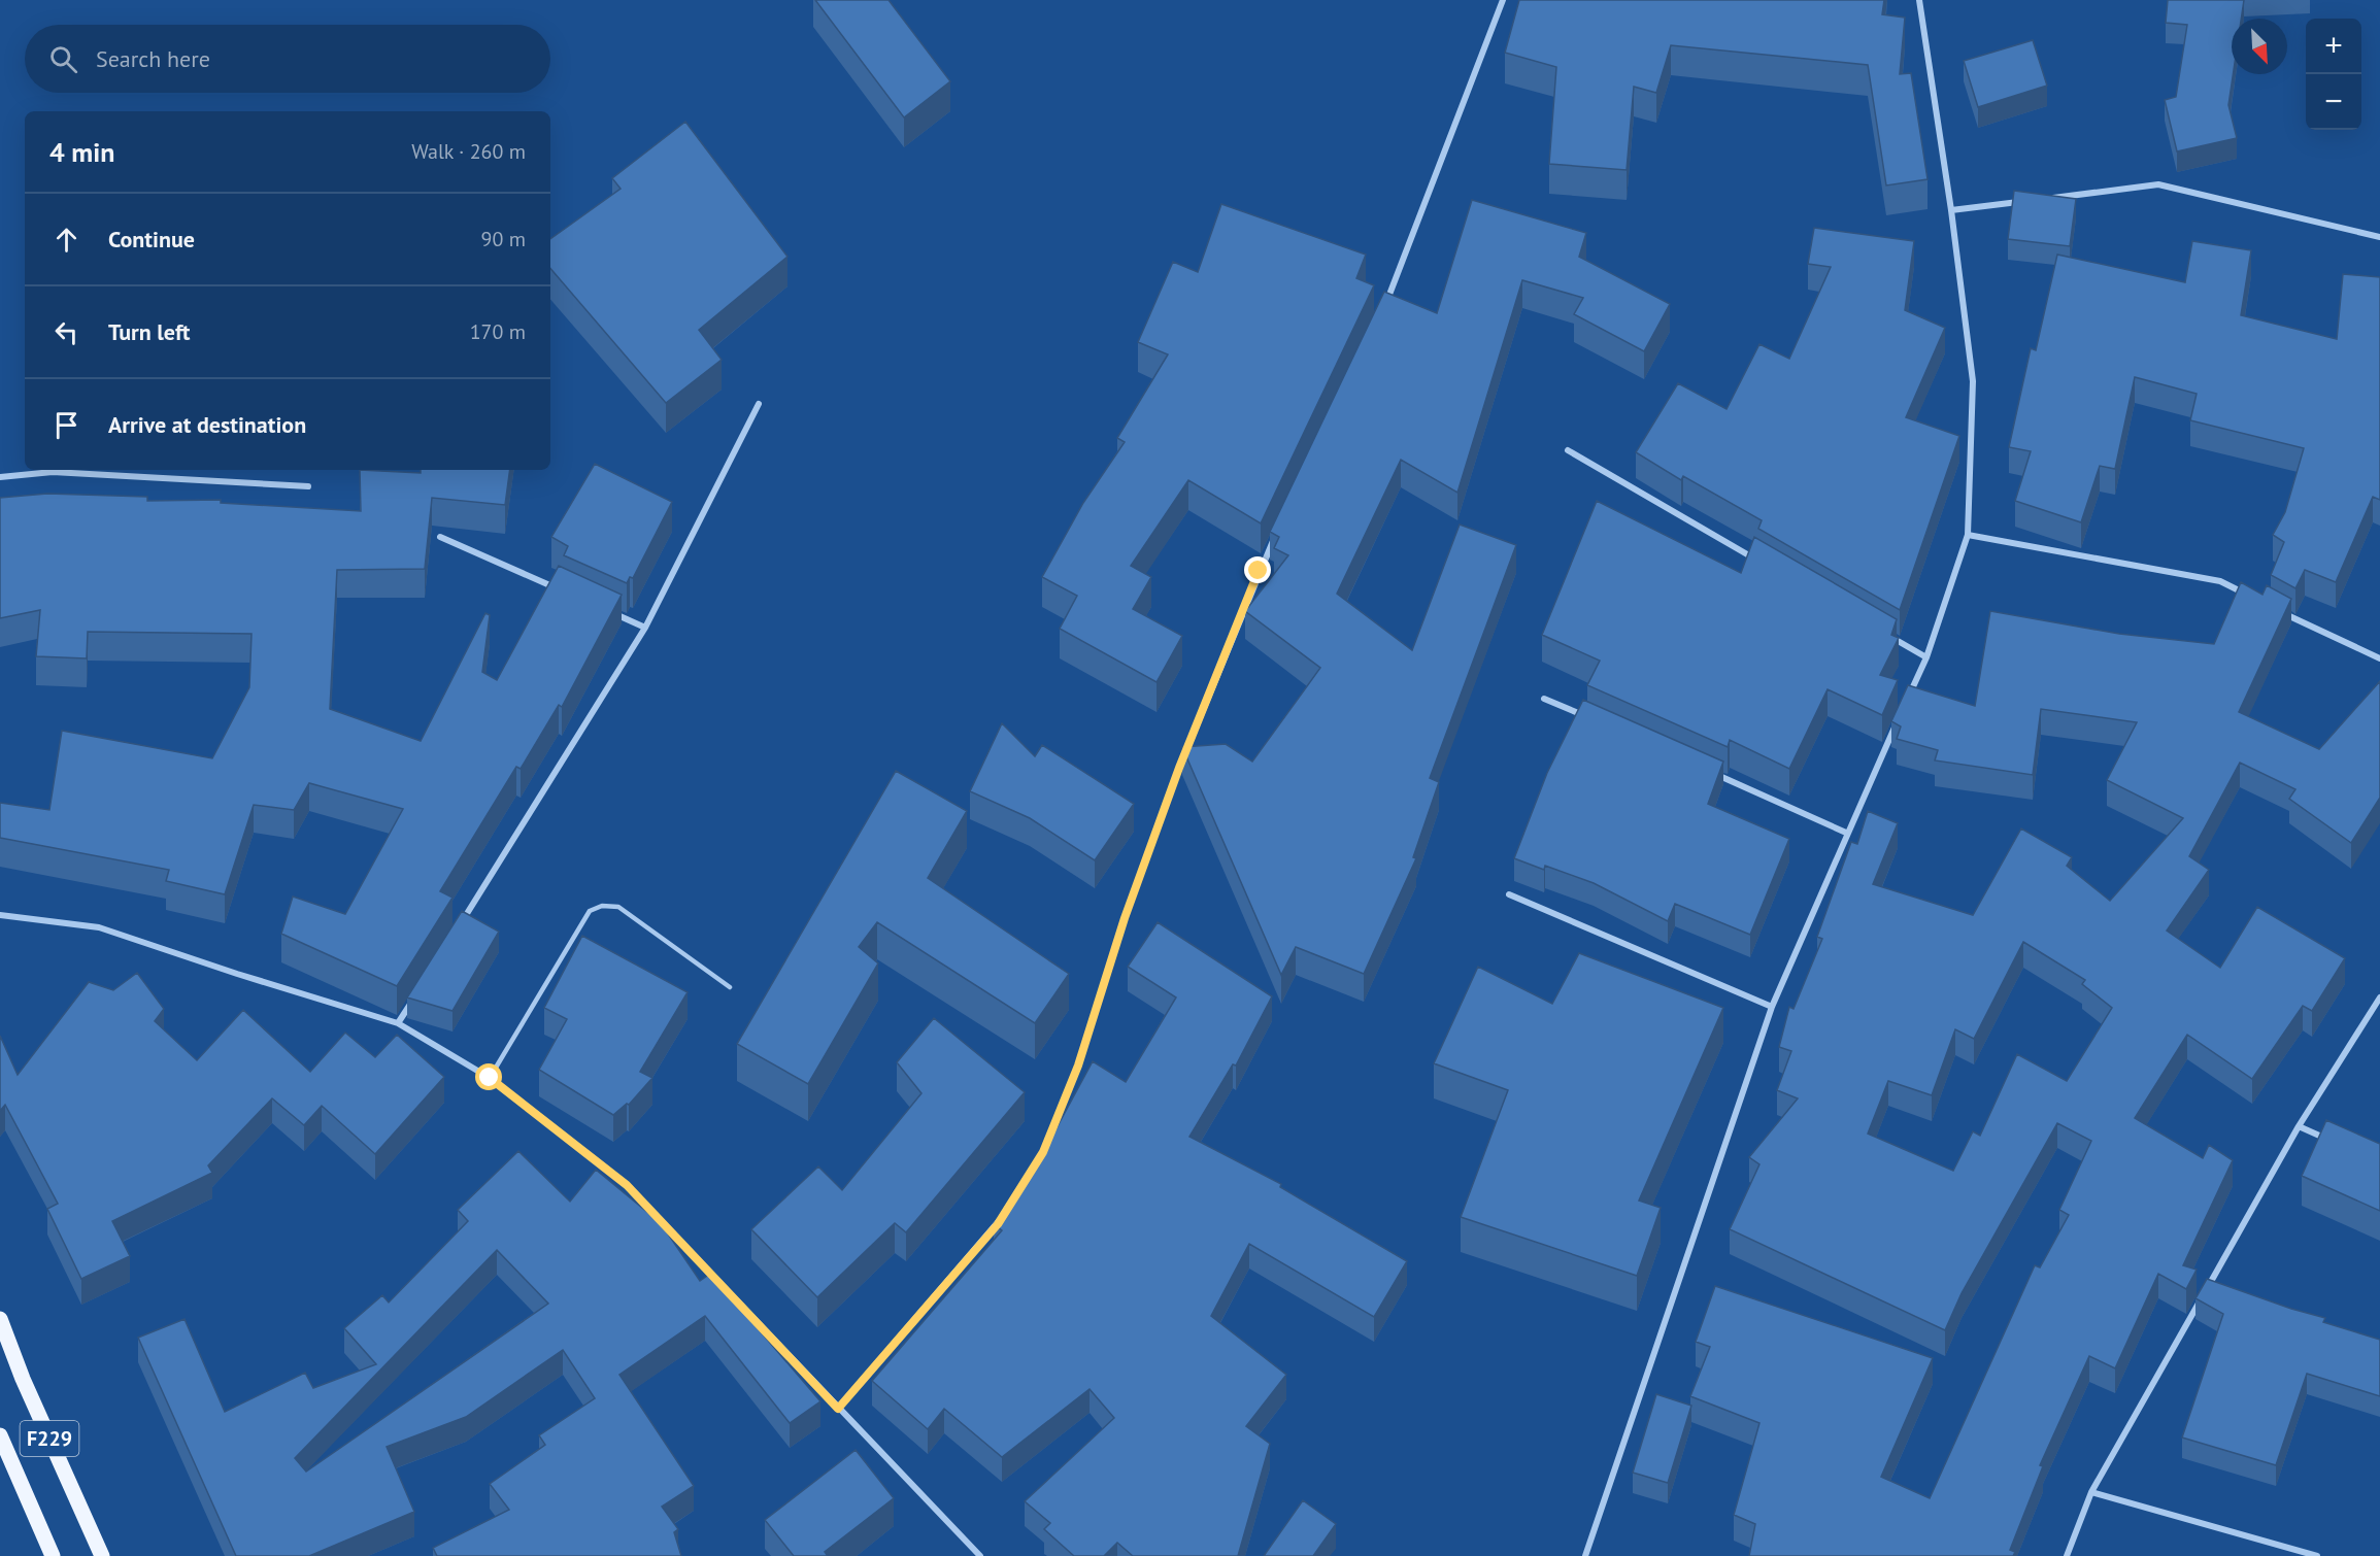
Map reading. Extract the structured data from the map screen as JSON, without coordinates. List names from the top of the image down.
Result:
{
  "streets": {
    "main road": ["F229"]
  },
  "north": "bottom right",
  "page": {
    "map_buttons": ["+", "−"],
    "search": "Search here",
    "heading": ["4 min", "Walk · 260 m"],
    "list": [
      ["Continue", "90 m"],
      ["Turn left", "170 m"],
      "Arrive at destination"
    ]
  }
}
